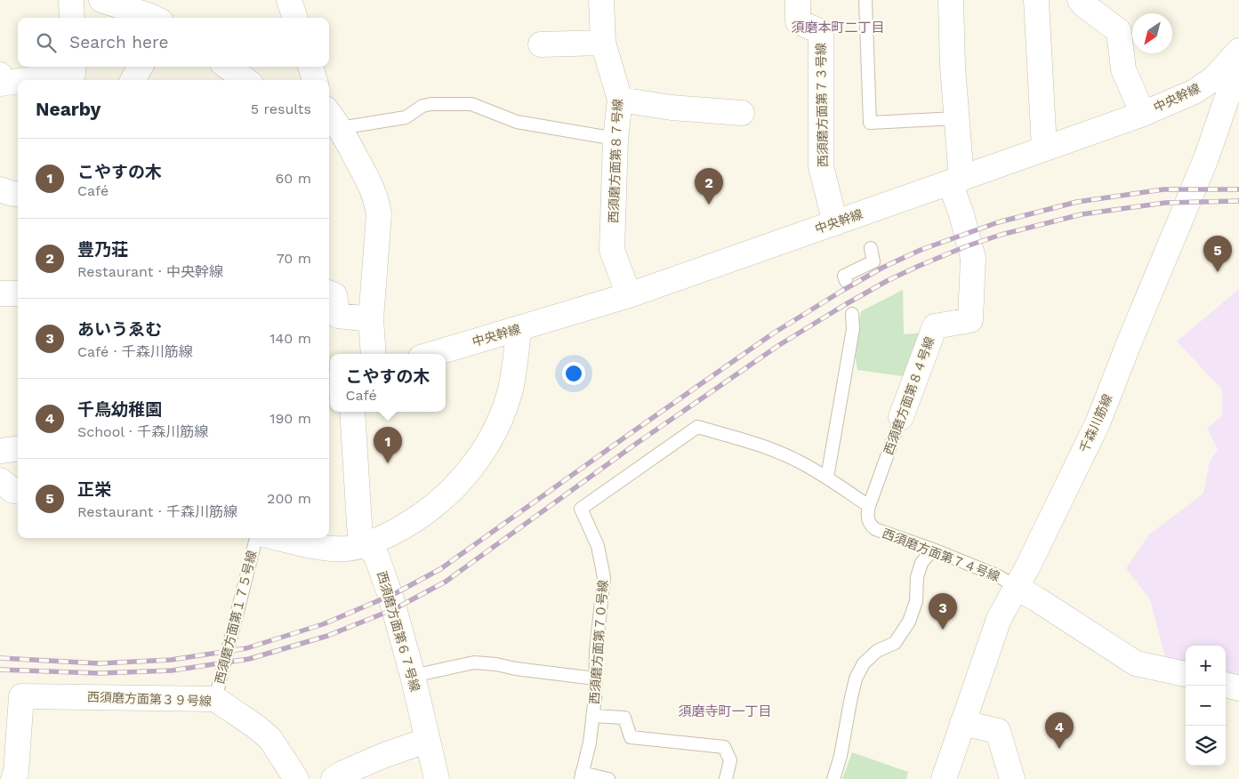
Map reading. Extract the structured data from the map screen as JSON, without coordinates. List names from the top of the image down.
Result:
{
  "streets": {
    "street": [
      "中央幹線",
      "西須磨方面第７３号線",
      "西須磨方面第８７号線",
      "西須磨方面第８４号線",
      "千森川筋線",
      "西須磨方面第６７号線",
      "西須磨方面第３９号線"
    ],
    "lane": ["西須磨方面第７４号線", "西須磨方面第１７５号線", "西須磨方面第７０号線"]
  },
  "crossings": [
    ["中央幹線", "西須磨方面第７３号線"],
    ["中央幹線", "西須磨方面第８７号線"],
    ["中央幹線", "西須磨方面第８４号線"],
    ["西須磨方面第８４号線", "西須磨方面第７４号線"],
    ["千森川筋線", "西須磨方面第７４号線"],
    ["西須磨方面第１７５号線", "西須磨方面第３９号線"]
  ],
  "districts": ["須磨本町二丁目", "須磨寺町一丁目"],
  "north": "bottom left",
  "page": {
    "search": "Search here",
    "heading": ["Nearby", "5 results"],
    "list": [
      {
        "mark": "1",
        "name": "こやすの木",
        "note": "Café",
        "value": "60 m"
      },
      {
        "mark": "2",
        "name": "豊乃荘",
        "note": "Restaurant · 中央幹線",
        "value": "70 m"
      },
      {
        "mark": "3",
        "name": "あいうゑむ",
        "note": "Café · 千森川筋線",
        "value": "140 m"
      },
      {
        "mark": "4",
        "name": "千鳥幼稚園",
        "note": "School · 千森川筋線",
        "value": "190 m"
      },
      {
        "mark": "5",
        "name": "正栄",
        "note": "Restaurant · 千森川筋線",
        "value": "200 m"
      }
    ],
    "pins": [
      "2",
      "5",
      "1",
      "3",
      "4"
    ],
    "popup": ["こやすの木", "Café"],
    "map_buttons": ["+", "−"]
  }
}
